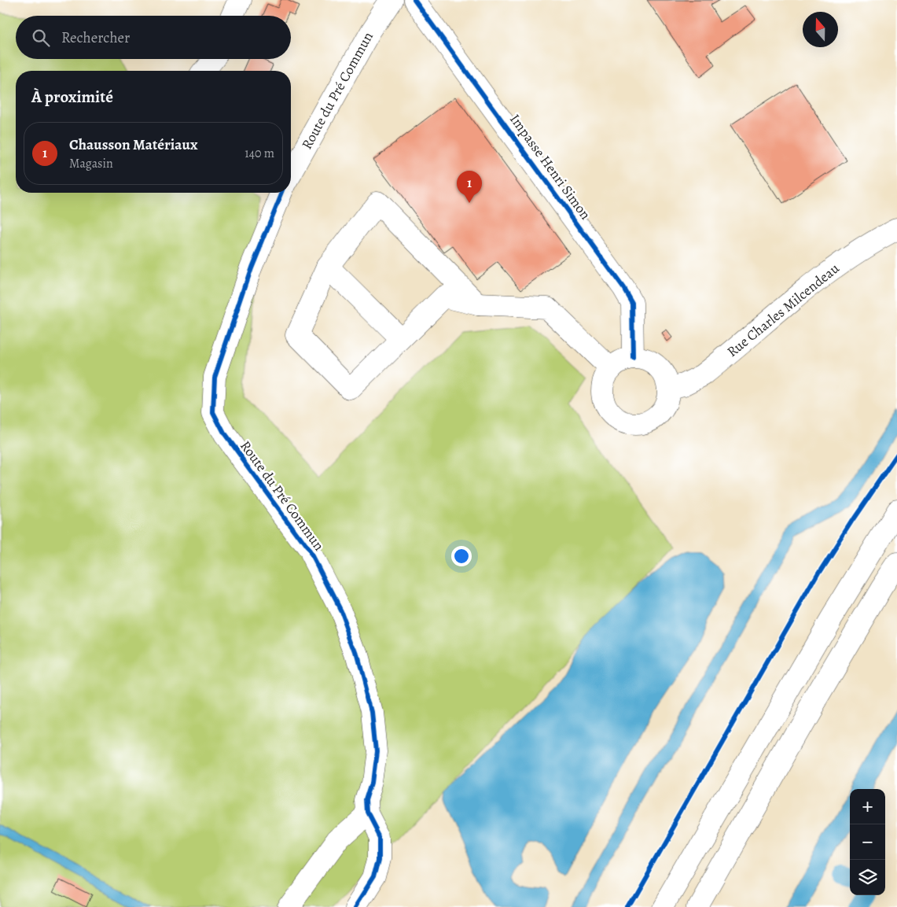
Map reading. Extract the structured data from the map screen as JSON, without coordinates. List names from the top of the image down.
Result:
{
  "streets": {
    "main road": ["Route du Pré Commun", "Impasse Henri Simon", "Rue Charles Milcendeau"]
  },
  "crossings": [
    ["Impasse Henri Simon", "Rue Charles Milcendeau"]
  ],
  "north": "top",
  "page": {
    "search": "Rechercher",
    "heading": "À proximité",
    "list": [
      {
        "mark": "1",
        "name": "Chausson Matériaux",
        "note": "Magasin",
        "value": "140 m"
      }
    ],
    "pins": "1",
    "map_buttons": ["+", "−"]
  }
}
